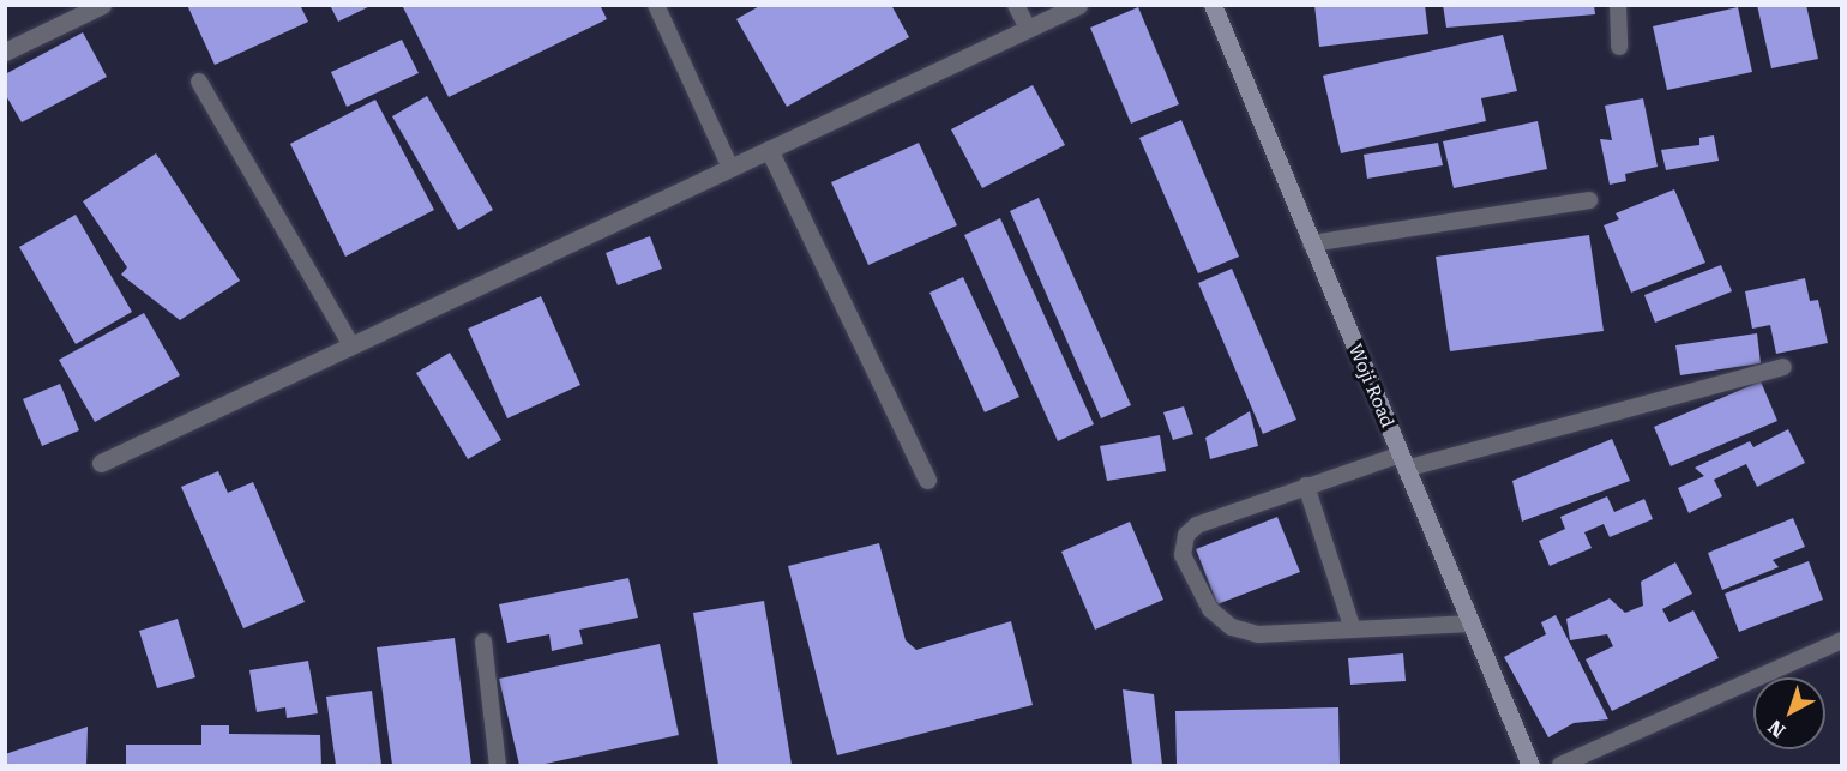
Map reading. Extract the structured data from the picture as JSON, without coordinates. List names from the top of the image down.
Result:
{
  "streets": {
    "main road": ["Woji Road"]
  },
  "north": "bottom left"
}
